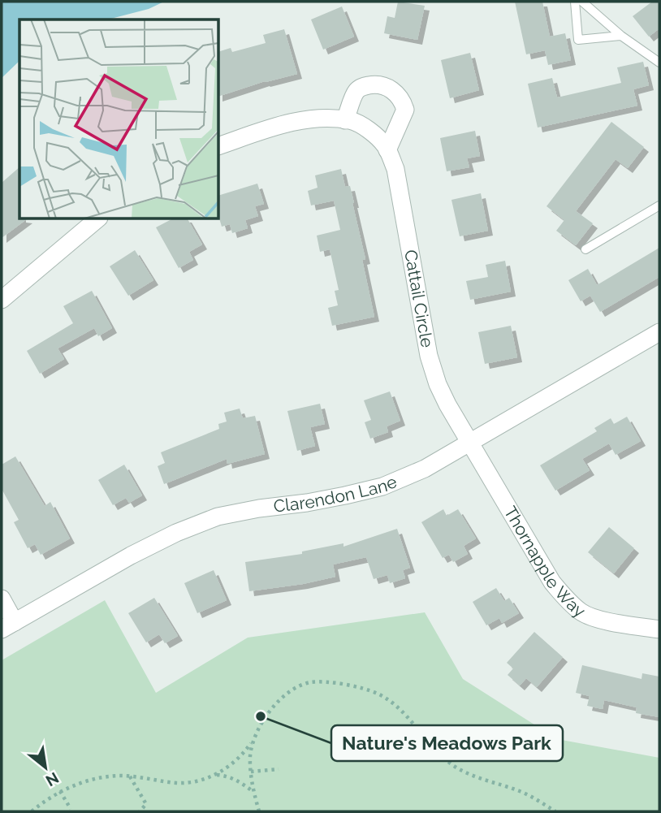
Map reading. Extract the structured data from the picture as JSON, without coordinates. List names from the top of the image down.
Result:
{
  "streets": {
    "street": ["Cattail Circle", "Clarendon Lane", "Thornapple Way"]
  },
  "crossings": [
    ["Cattail Circle", "Clarendon Lane"],
    ["Cattail Circle", "Thornapple Way"],
    ["Clarendon Lane", "Thornapple Way"]
  ],
  "places": ["Nature's Meadows Park"],
  "north": "bottom right"
}
